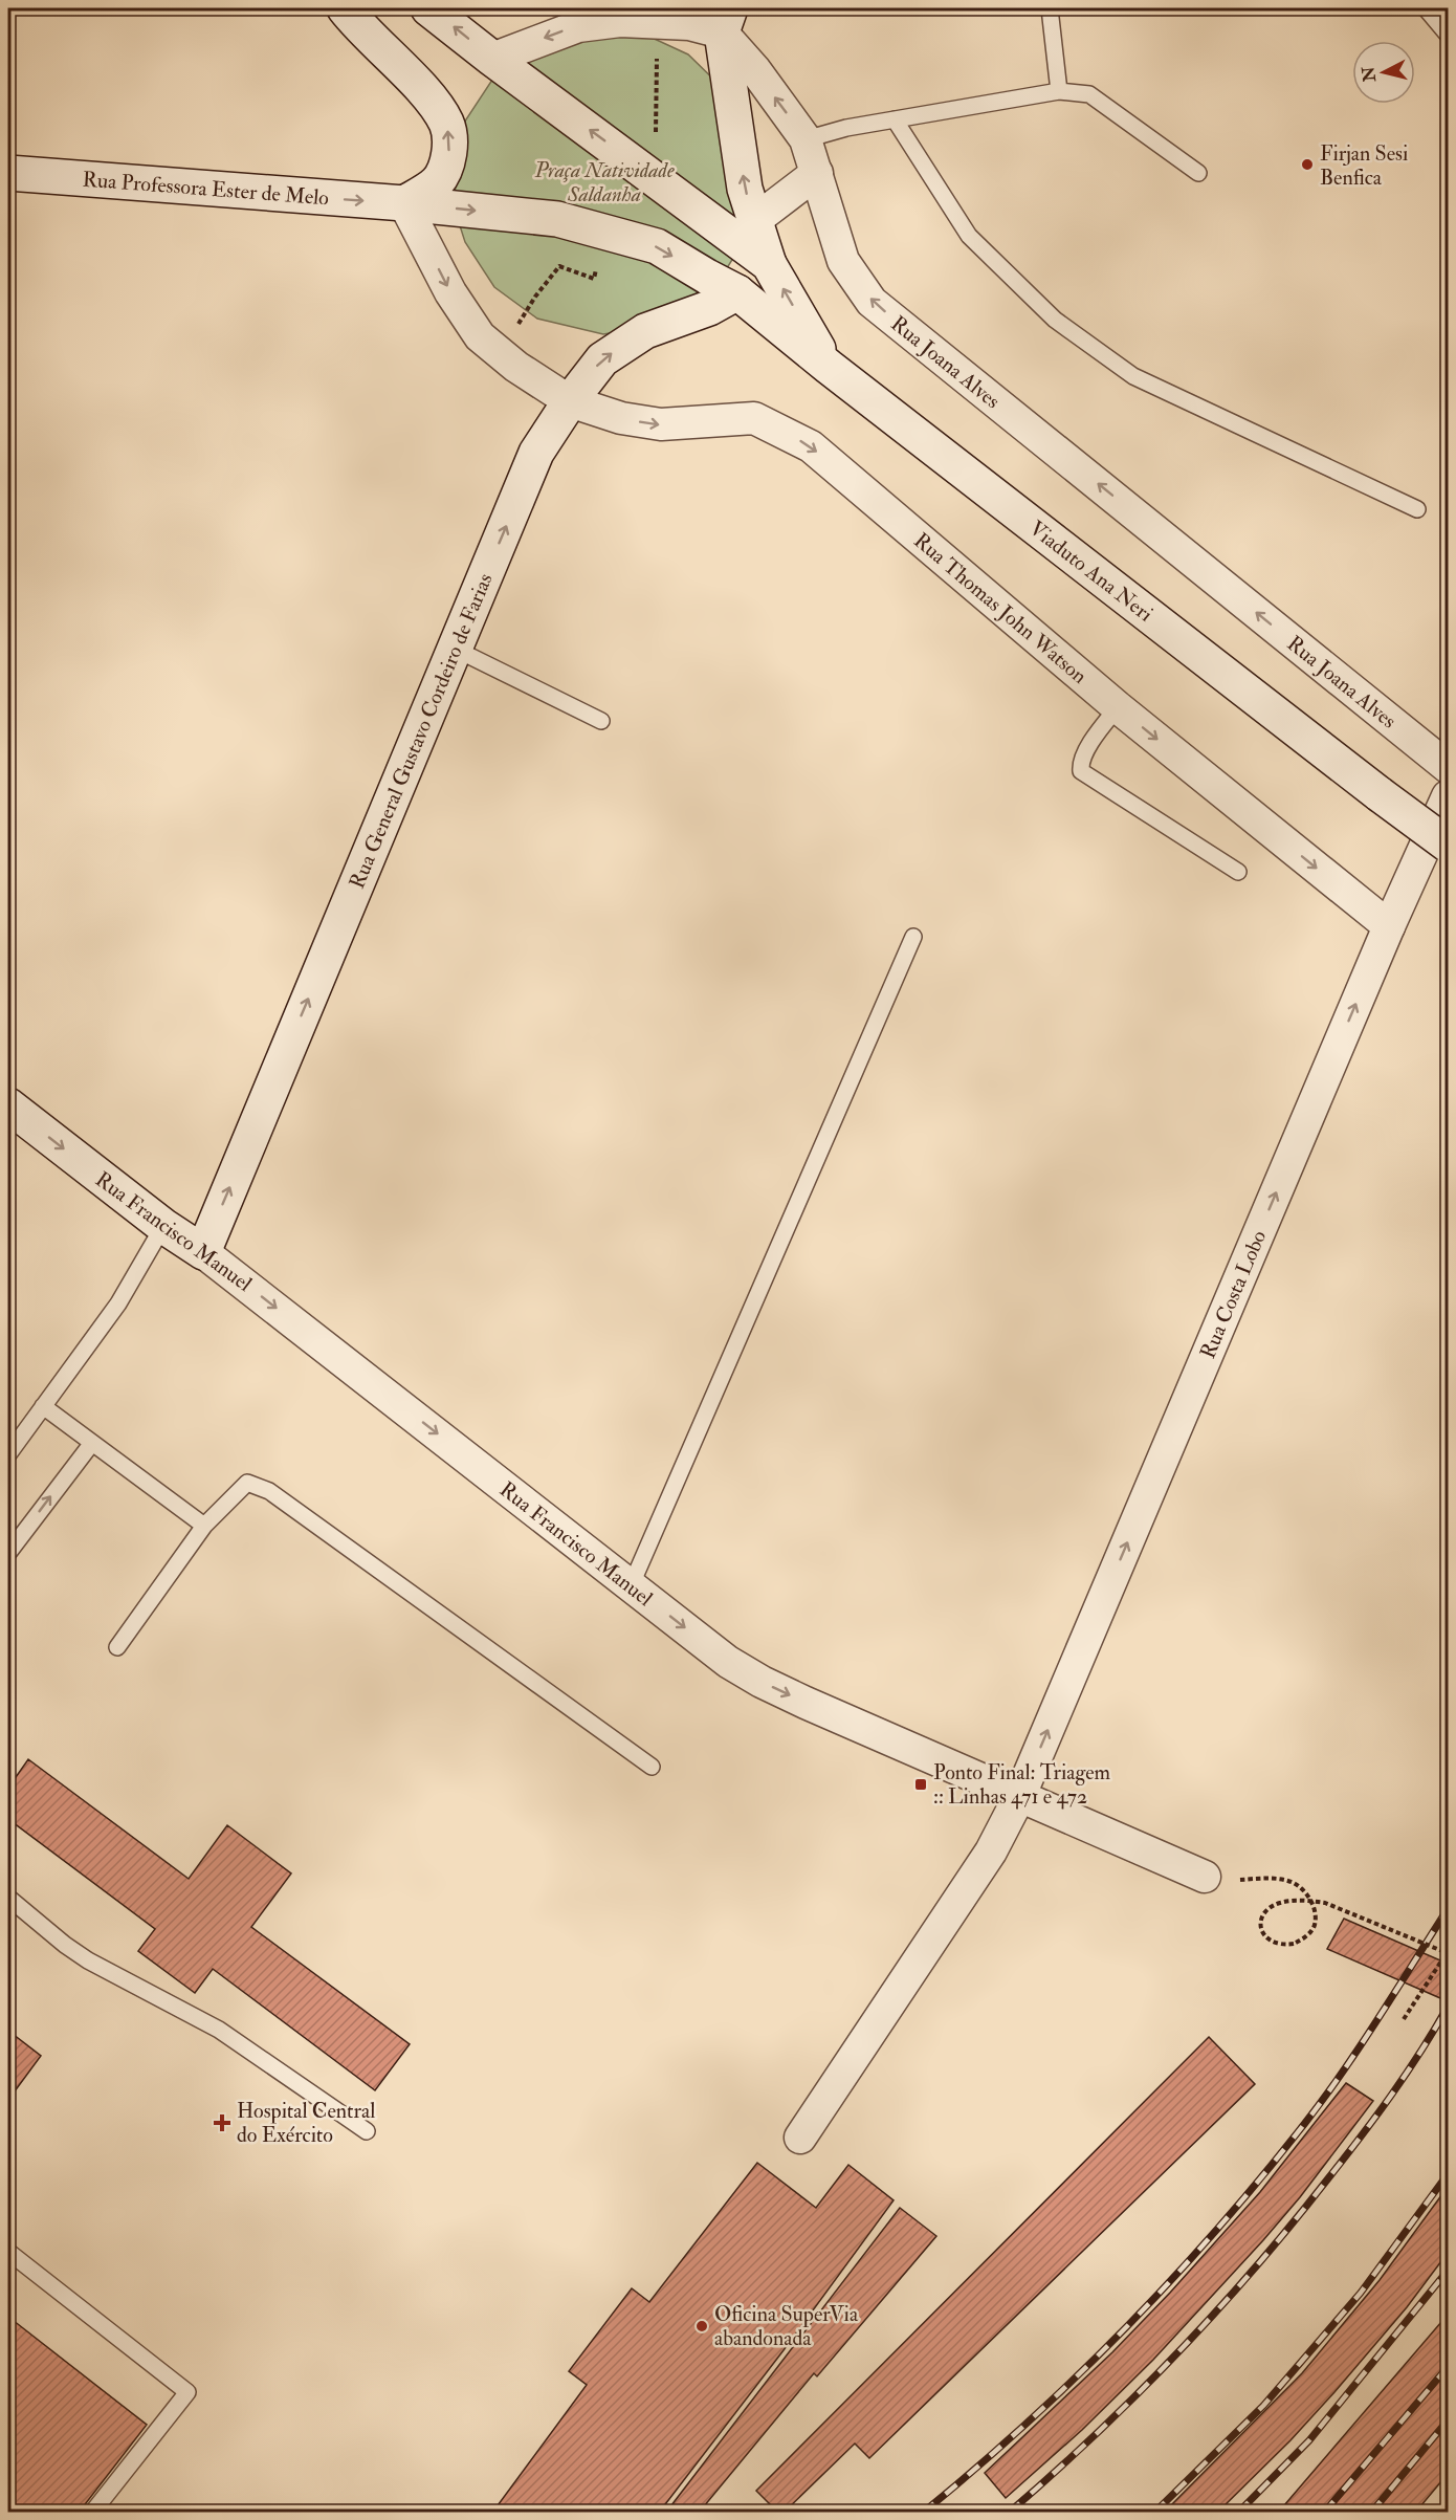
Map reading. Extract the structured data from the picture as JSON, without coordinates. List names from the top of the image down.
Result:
{
  "streets": {
    "street": [
      "Rua Professora Ester de Melo",
      "Rua Joana Alves",
      "Viaduto Ana Neri",
      "Rua Thomas John Watson",
      "Rua General Gustavo Cordeiro de Farias",
      "Rua Francisco Manuel",
      "Rua Costa Lobo"
    ]
  },
  "crossings": [
    ["Viaduto Ana Neri", "Rua General Gustavo Cordeiro de Farias"],
    ["Rua Thomas John Watson", "Rua General Gustavo Cordeiro de Farias"],
    ["Rua Thomas John Watson", "Rua Costa Lobo"],
    ["Rua General Gustavo Cordeiro de Farias", "Rua Francisco Manuel"],
    ["Rua Francisco Manuel", "Rua Costa Lobo"]
  ],
  "one_way": [
    "Rua Professora Ester de Melo",
    "Rua Thomas John Watson",
    "Rua General Gustavo Cordeiro de Farias",
    "Rua Francisco Manuel",
    "Rua Costa Lobo"
  ],
  "parks": ["Praça Natividade Saldanha"],
  "places": {
    "other": ["Firjan Sesi Benfica", "Oficina SuperVia abandonada"],
    "transit": ["Ponto Final: Triagem :: Linhas 471 e 472"],
    "health": ["Hospital Central do Exército"]
  },
  "north": "left"
}
